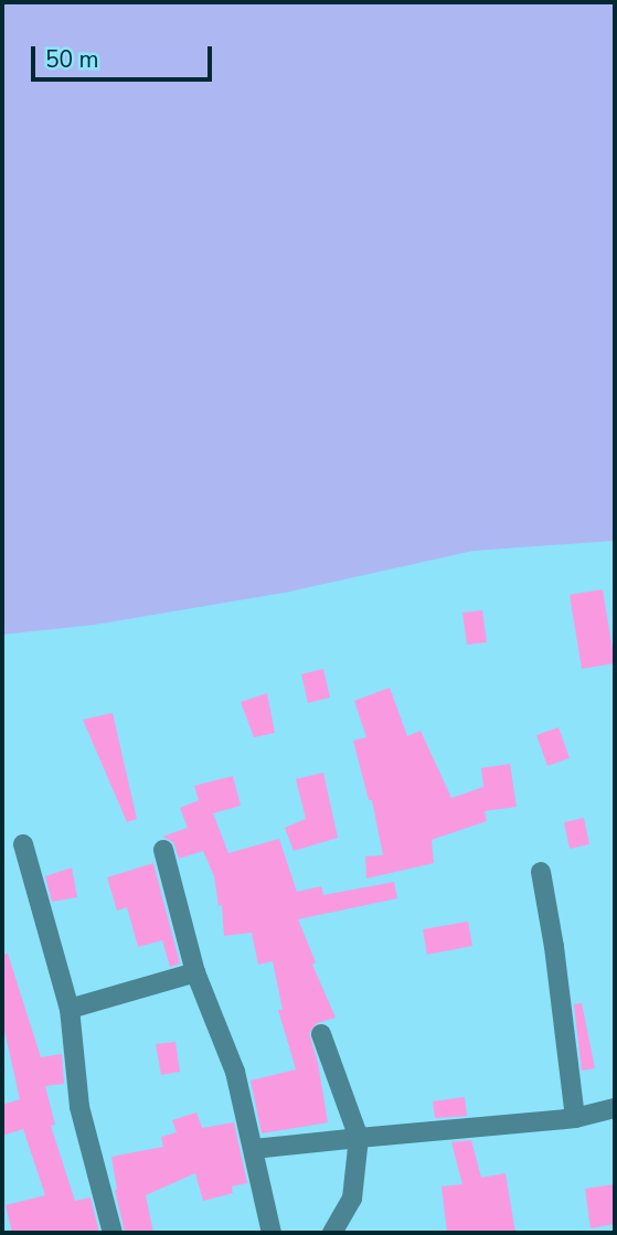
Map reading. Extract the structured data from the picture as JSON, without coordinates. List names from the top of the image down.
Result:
{
  "scale_bar": "50 m"
}
